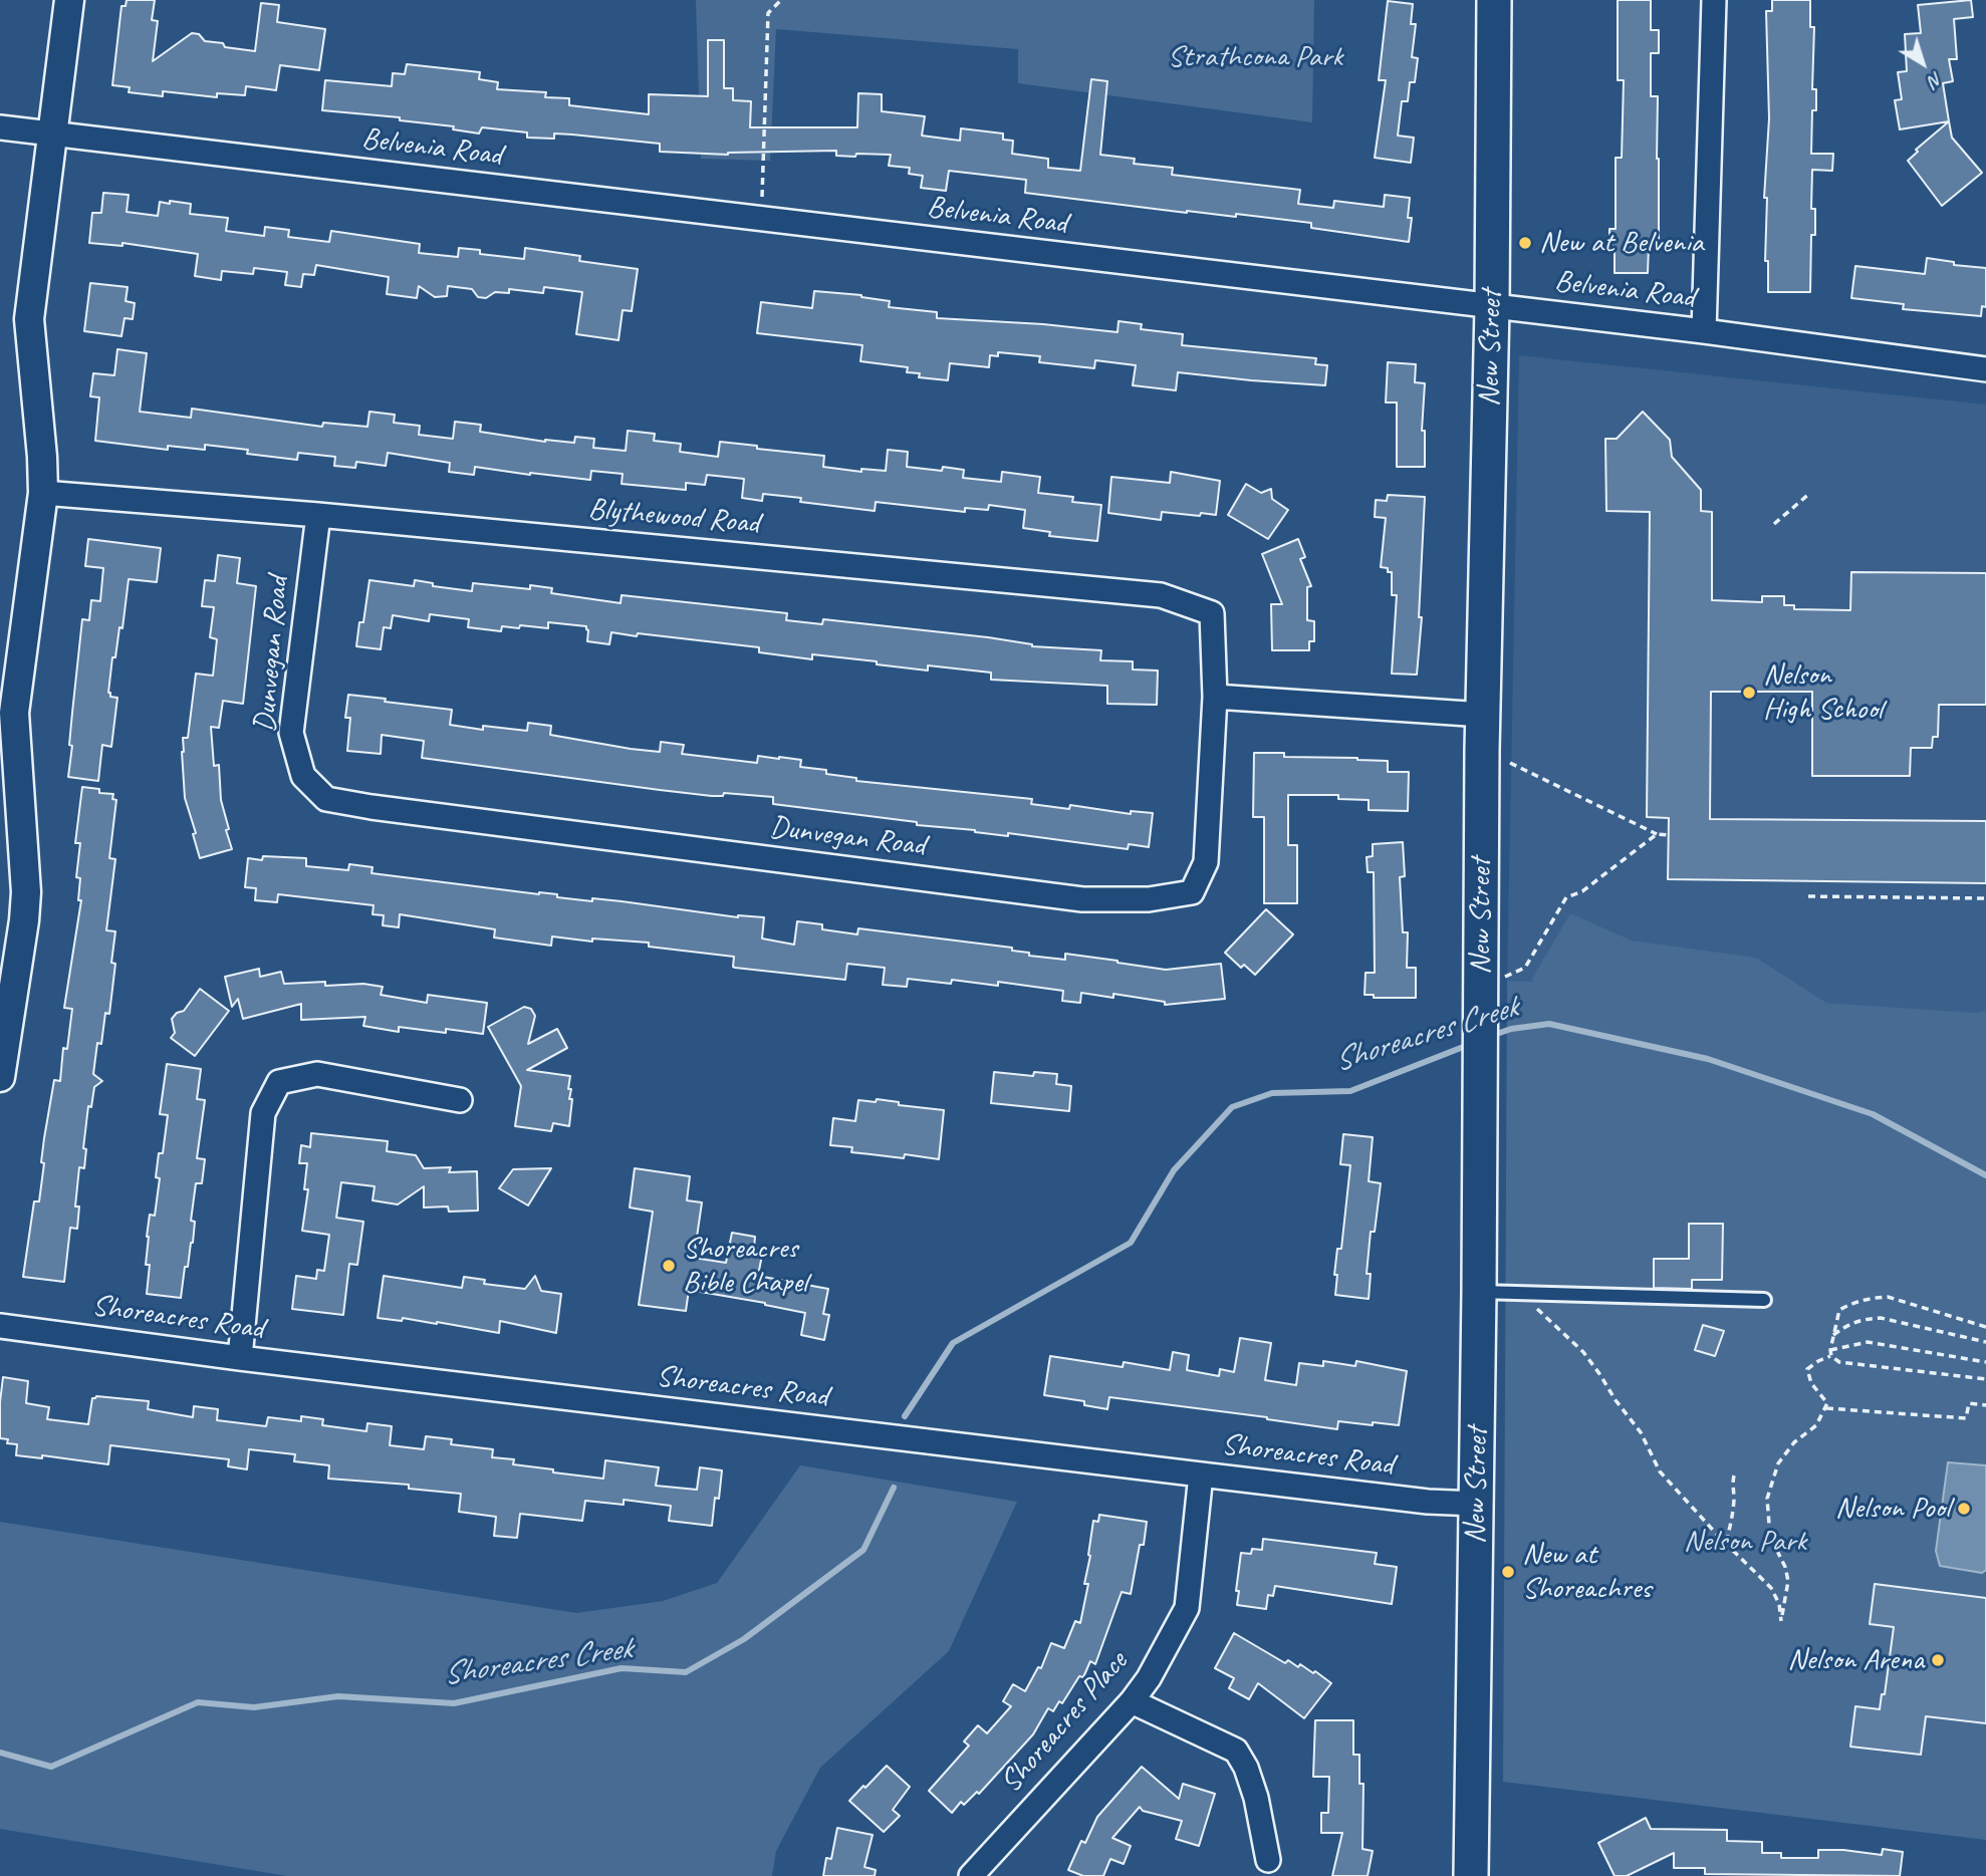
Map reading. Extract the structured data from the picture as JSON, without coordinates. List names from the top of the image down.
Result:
{
  "streets": {
    "main road": ["New Street"],
    "street": [
      "Belvenia Road",
      "Blythewood Road",
      "Dunvegan Road",
      "Shoreacres Road",
      "Shoreacres Place"
    ]
  },
  "crossings": [
    ["Belvenia Road", "New Street"],
    ["New Street", "Shoreacres Road"],
    ["Blythewood Road", "Dunvegan Road"],
    ["Shoreacres Road", "Shoreacres Place"]
  ],
  "water": ["Shoreacres Creek"],
  "parks": ["Strathcona Park", "Nelson Park"],
  "places": [
    "New at Belvenia",
    "Nelson High School",
    "Shoreacres Bible Chapel",
    "Nelson Pool",
    "New at Shoreachres",
    "Nelson Arena"
  ],
  "north": "bottom right"
}
